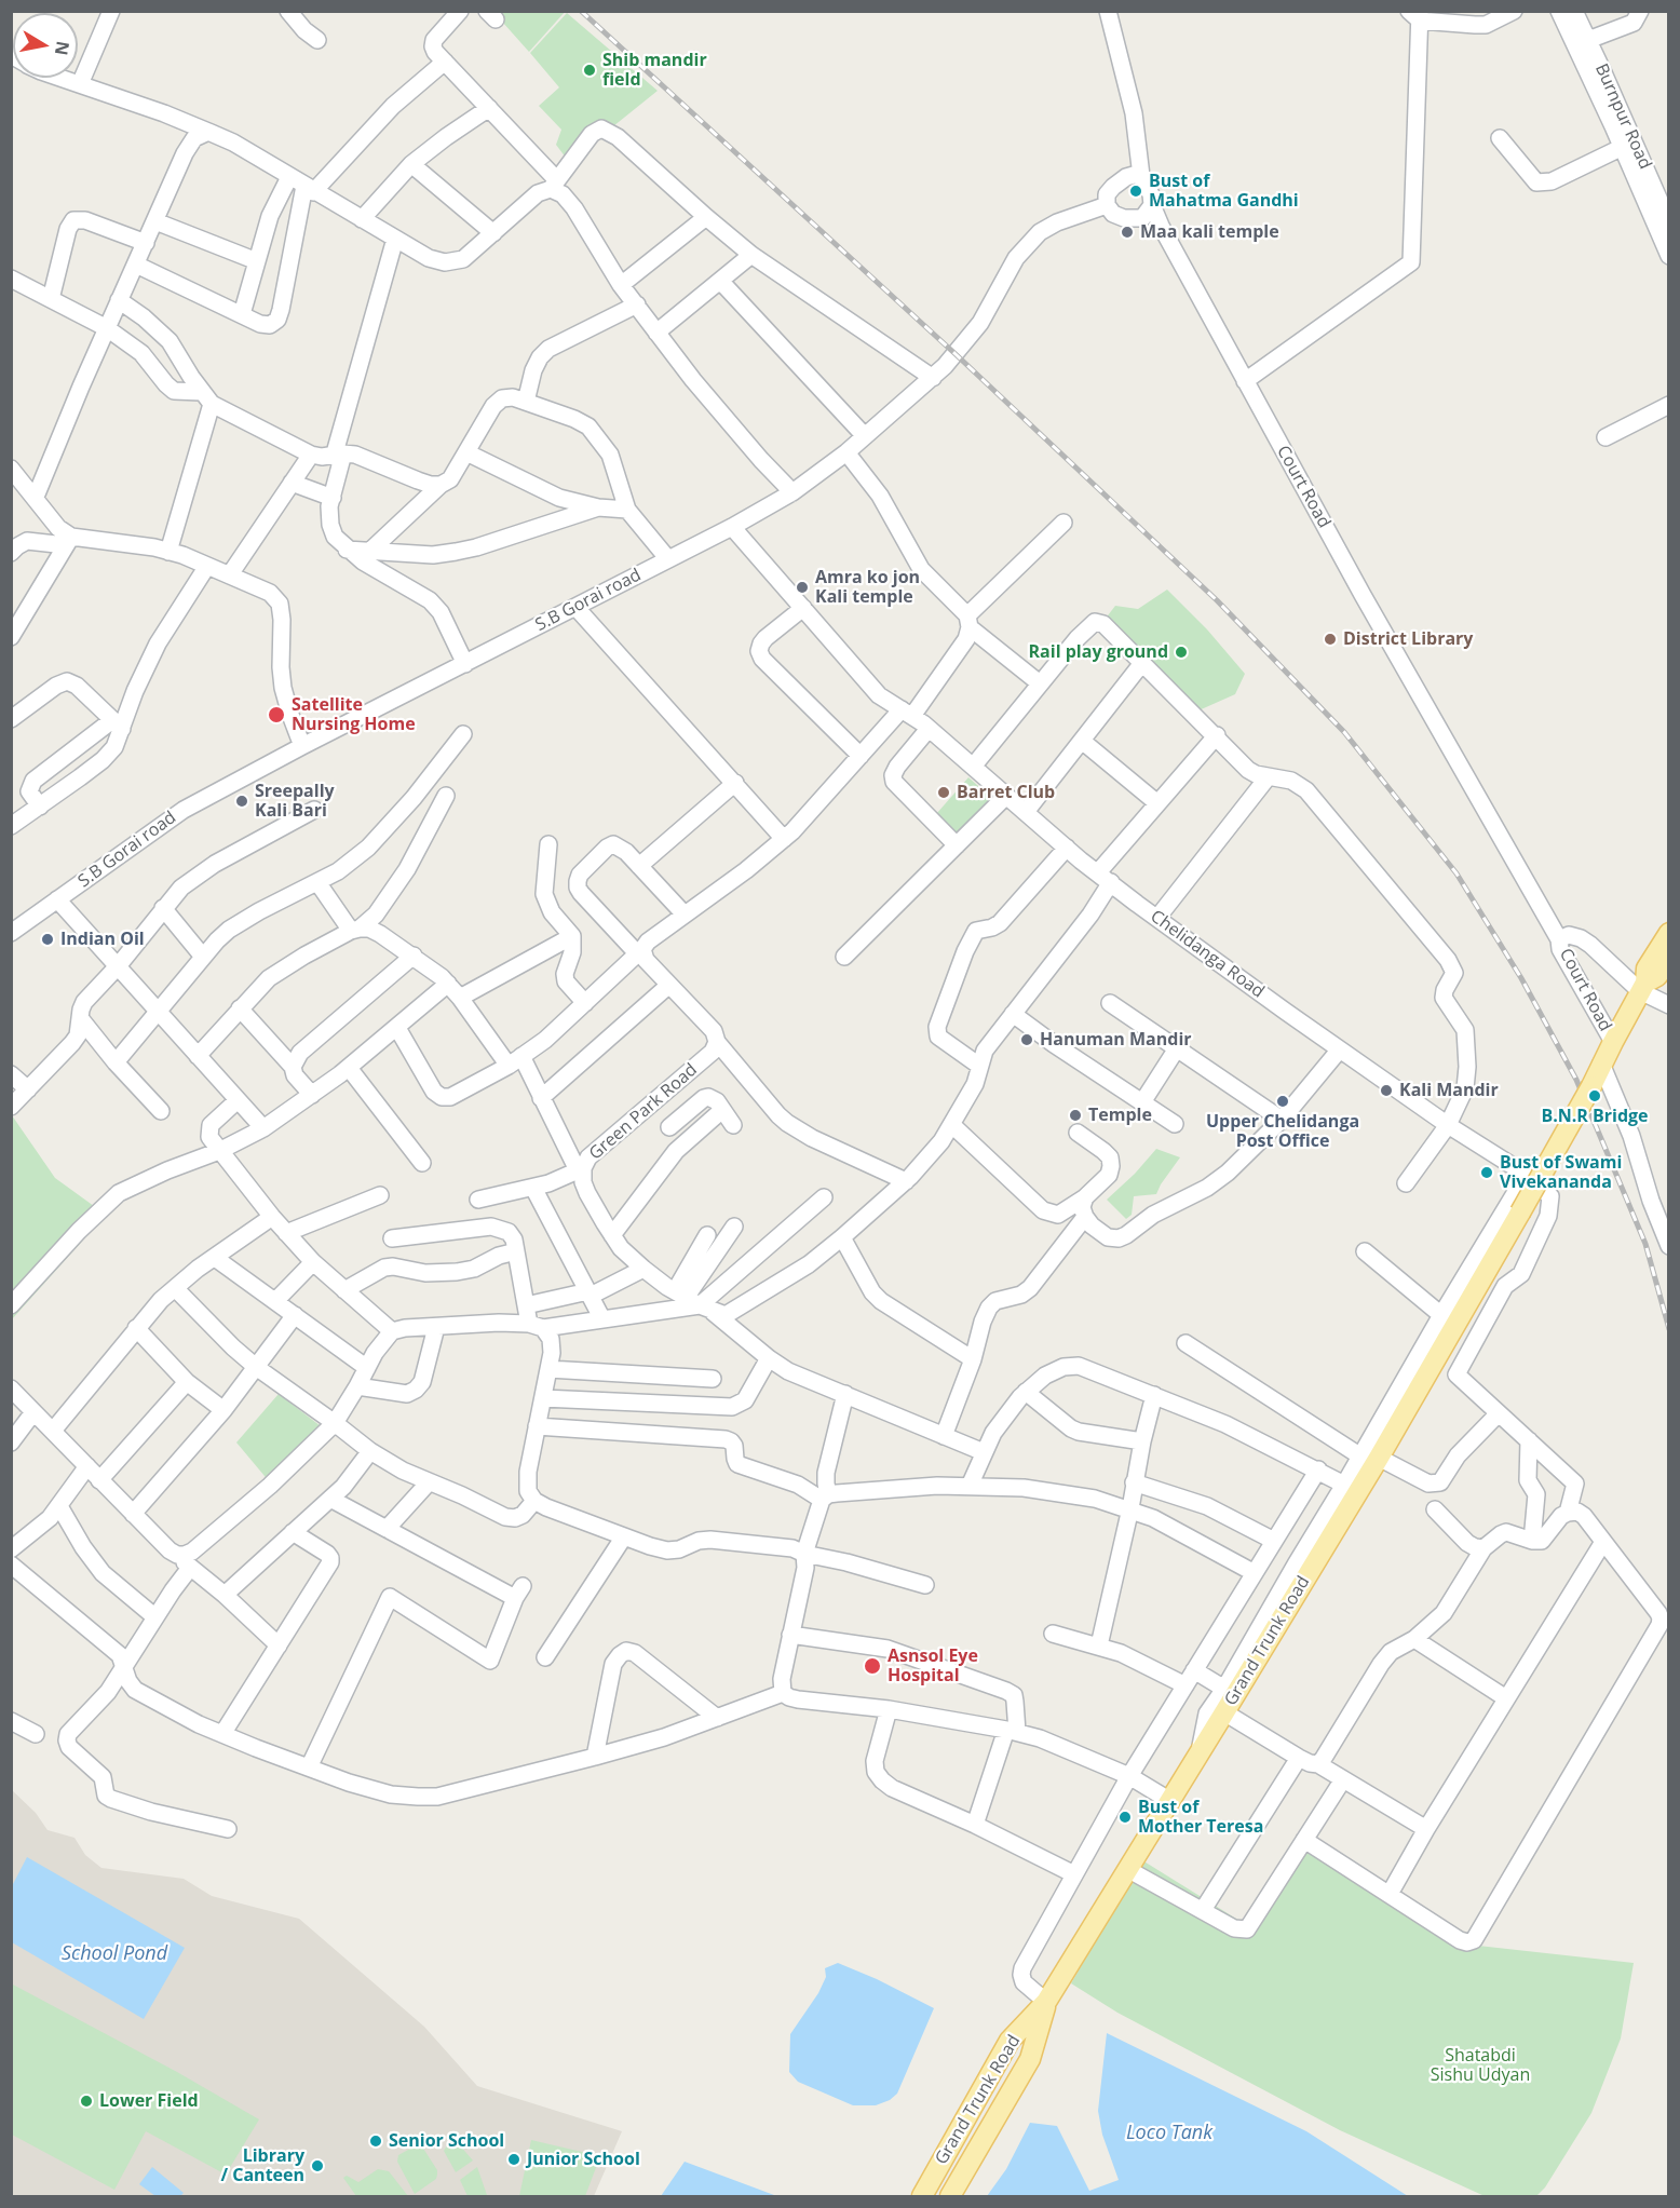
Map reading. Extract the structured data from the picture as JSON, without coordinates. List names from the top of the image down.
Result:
{
  "streets": {
    "main road": ["Grand Trunk Road"],
    "street": [
      "Burnpur Road",
      "Court Road",
      "S.B Gorai road",
      "Chelidanga Road",
      "Green Park Road"
    ]
  },
  "crossings": [
    ["Court Road", "S.B Gorai road"],
    ["Court Road", "Grand Trunk Road"],
    ["S.B Gorai road", "Chelidanga Road"]
  ],
  "water": ["School Pond", "Loco Tank"],
  "parks": ["Shatabdi Sishu Udyan"],
  "places": [
    "Shib mandir field",
    "Bust of Mahatma Gandhi",
    "Maa kali temple",
    "Amra ko jon Kali temple",
    "District Library",
    "Rail play ground",
    "Satellite Nursing Home",
    "Barret Club",
    "Sreepally Kali Bari",
    "Indian Oil",
    "Hanuman Mandir",
    "Kali Mandir",
    "B.N.R Bridge",
    "Upper Chelidanga Post Office",
    "Temple",
    "Bust of Swami Vivekananda",
    "Asnsol Eye Hospital",
    "Bust of Mother Teresa",
    "Lower Field",
    "Senior School",
    "Junior School",
    "Library / Canteen"
  ],
  "north": "right"
}
